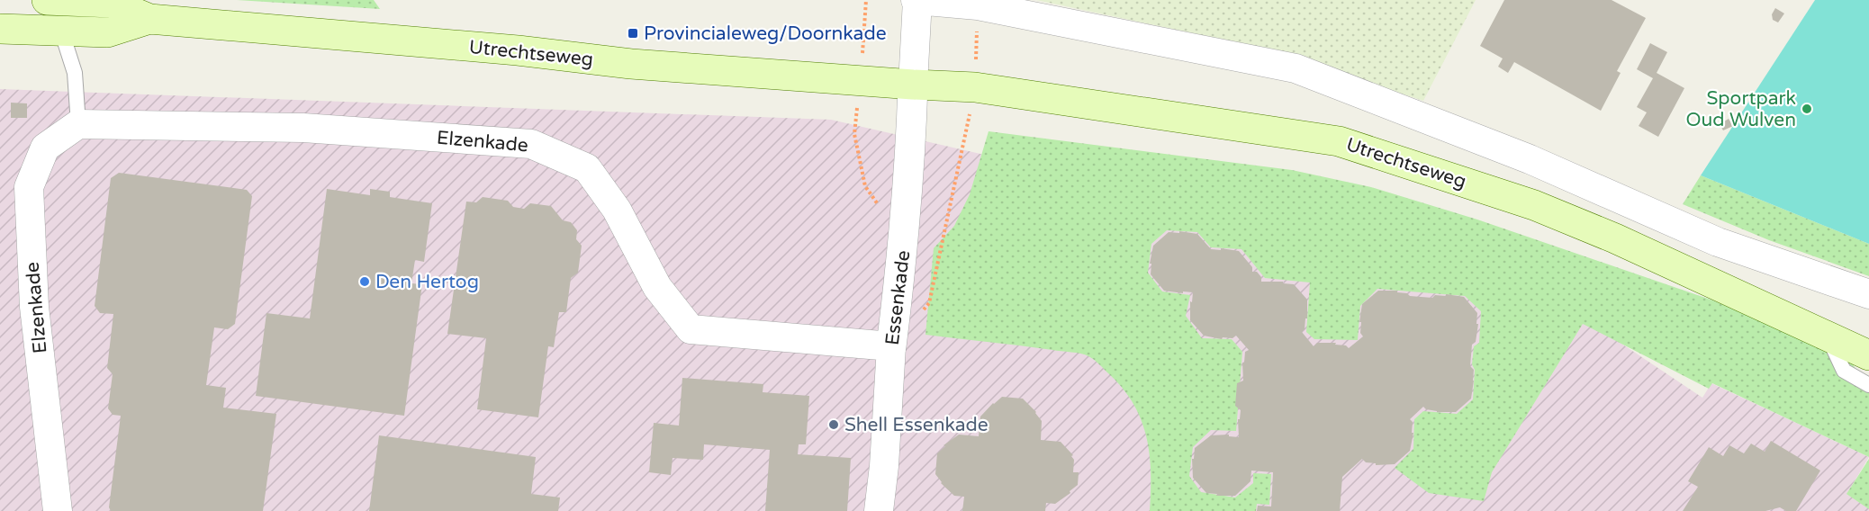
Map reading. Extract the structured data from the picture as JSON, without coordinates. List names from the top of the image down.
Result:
{
  "streets": {
    "main road": ["Utrechtseweg"],
    "street": ["Elzenkade", "Essenkade"]
  },
  "crossings": [
    ["Utrechtseweg", "Essenkade"],
    ["Elzenkade", "Essenkade"]
  ],
  "places": {
    "transit": ["Provincialeweg/Doornkade"],
    "other": ["Sportpark Oud Wulven", "Den Hertog", "Shell Essenkade"]
  }
}
